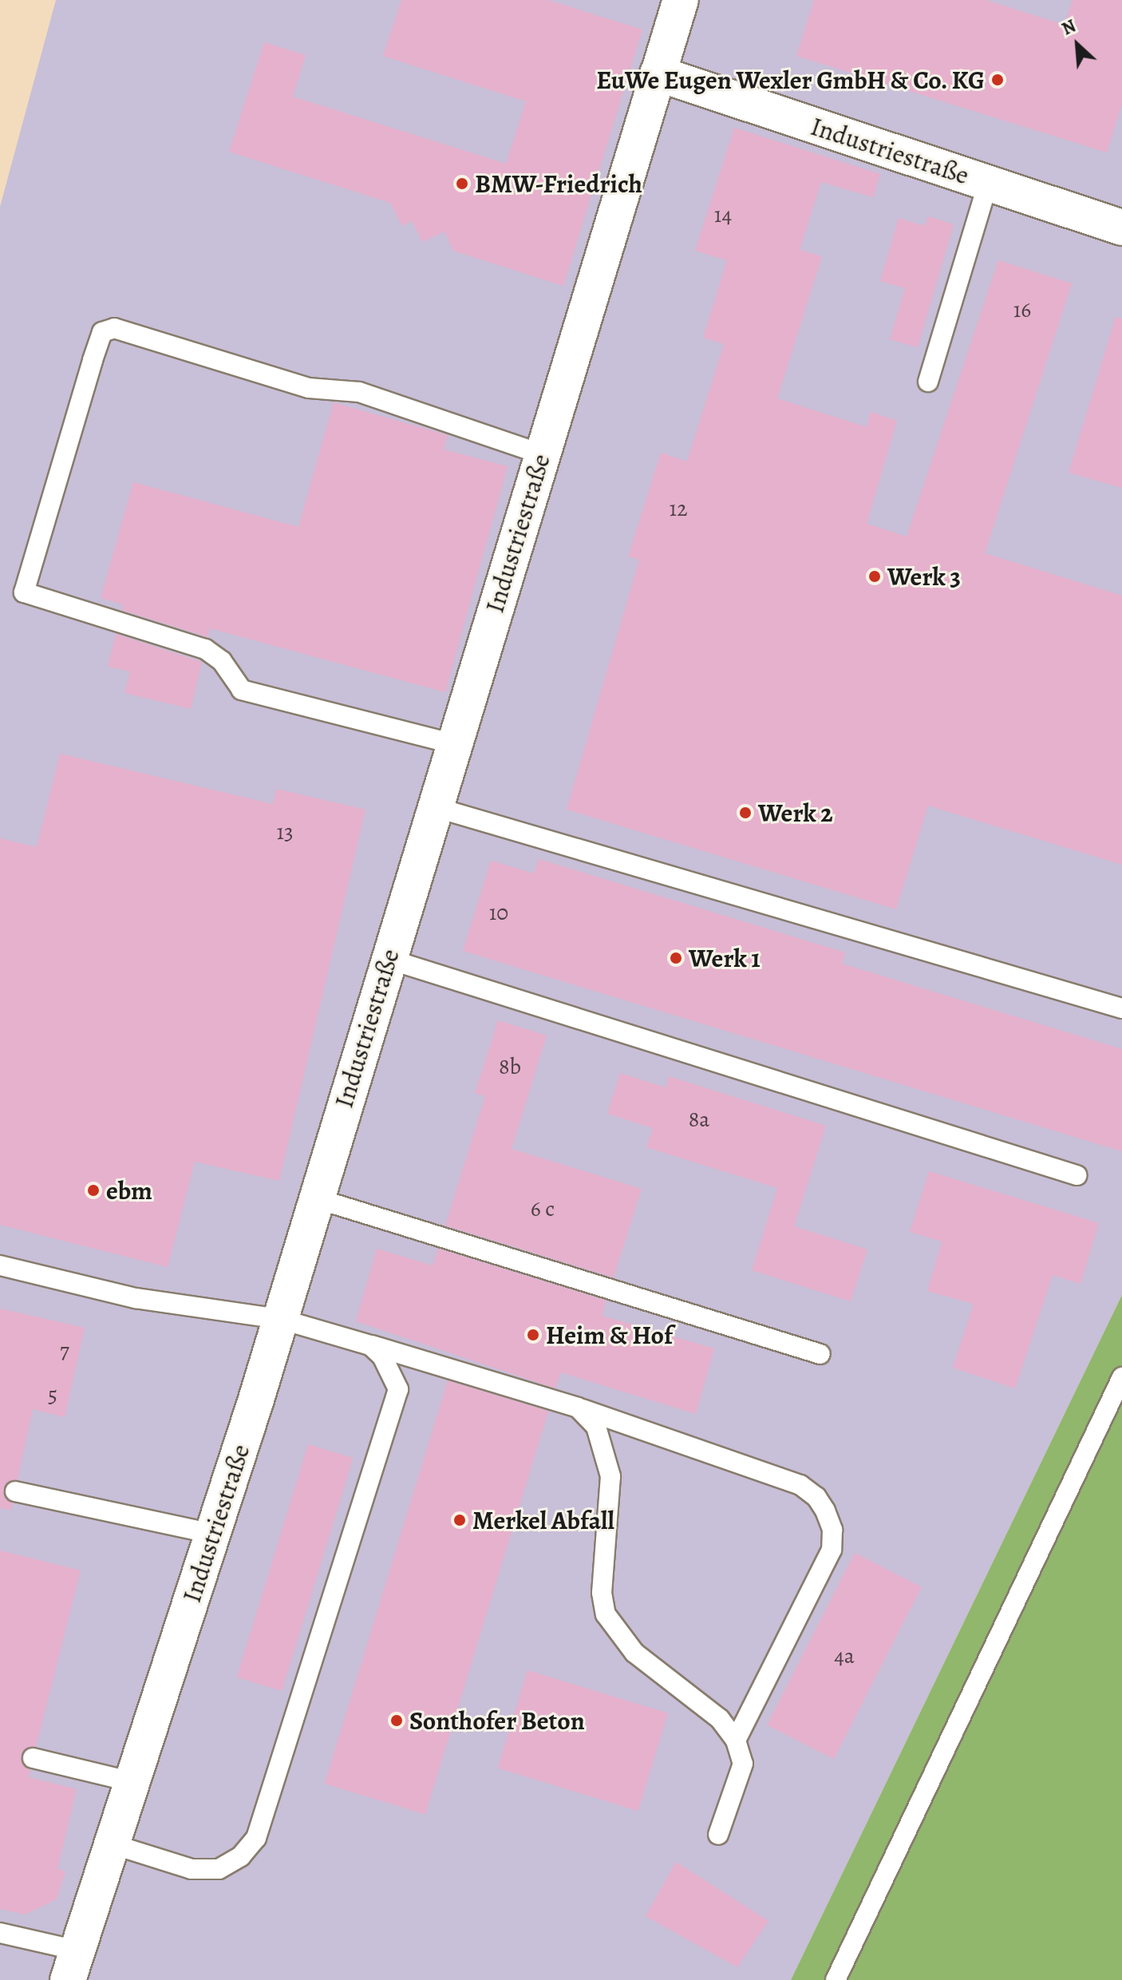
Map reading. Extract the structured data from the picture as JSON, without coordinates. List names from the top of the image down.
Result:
{
  "streets": {
    "street": ["Industriestraße"]
  },
  "places": [
    "EuWe Eugen Wexler GmbH & Co. KG",
    "BMW-Friedrich",
    "Werk 3",
    "Werk 2",
    "Werk 1",
    "ebm",
    "Heim & Hof",
    "Merkel Abfall",
    "Sonthofer Beton"
  ],
  "house_numbers": [
    "14",
    "16",
    "12",
    "13",
    "10",
    "8b",
    "8a",
    "6 c",
    "7",
    "5",
    "4a"
  ],
  "north": "top left"
}
